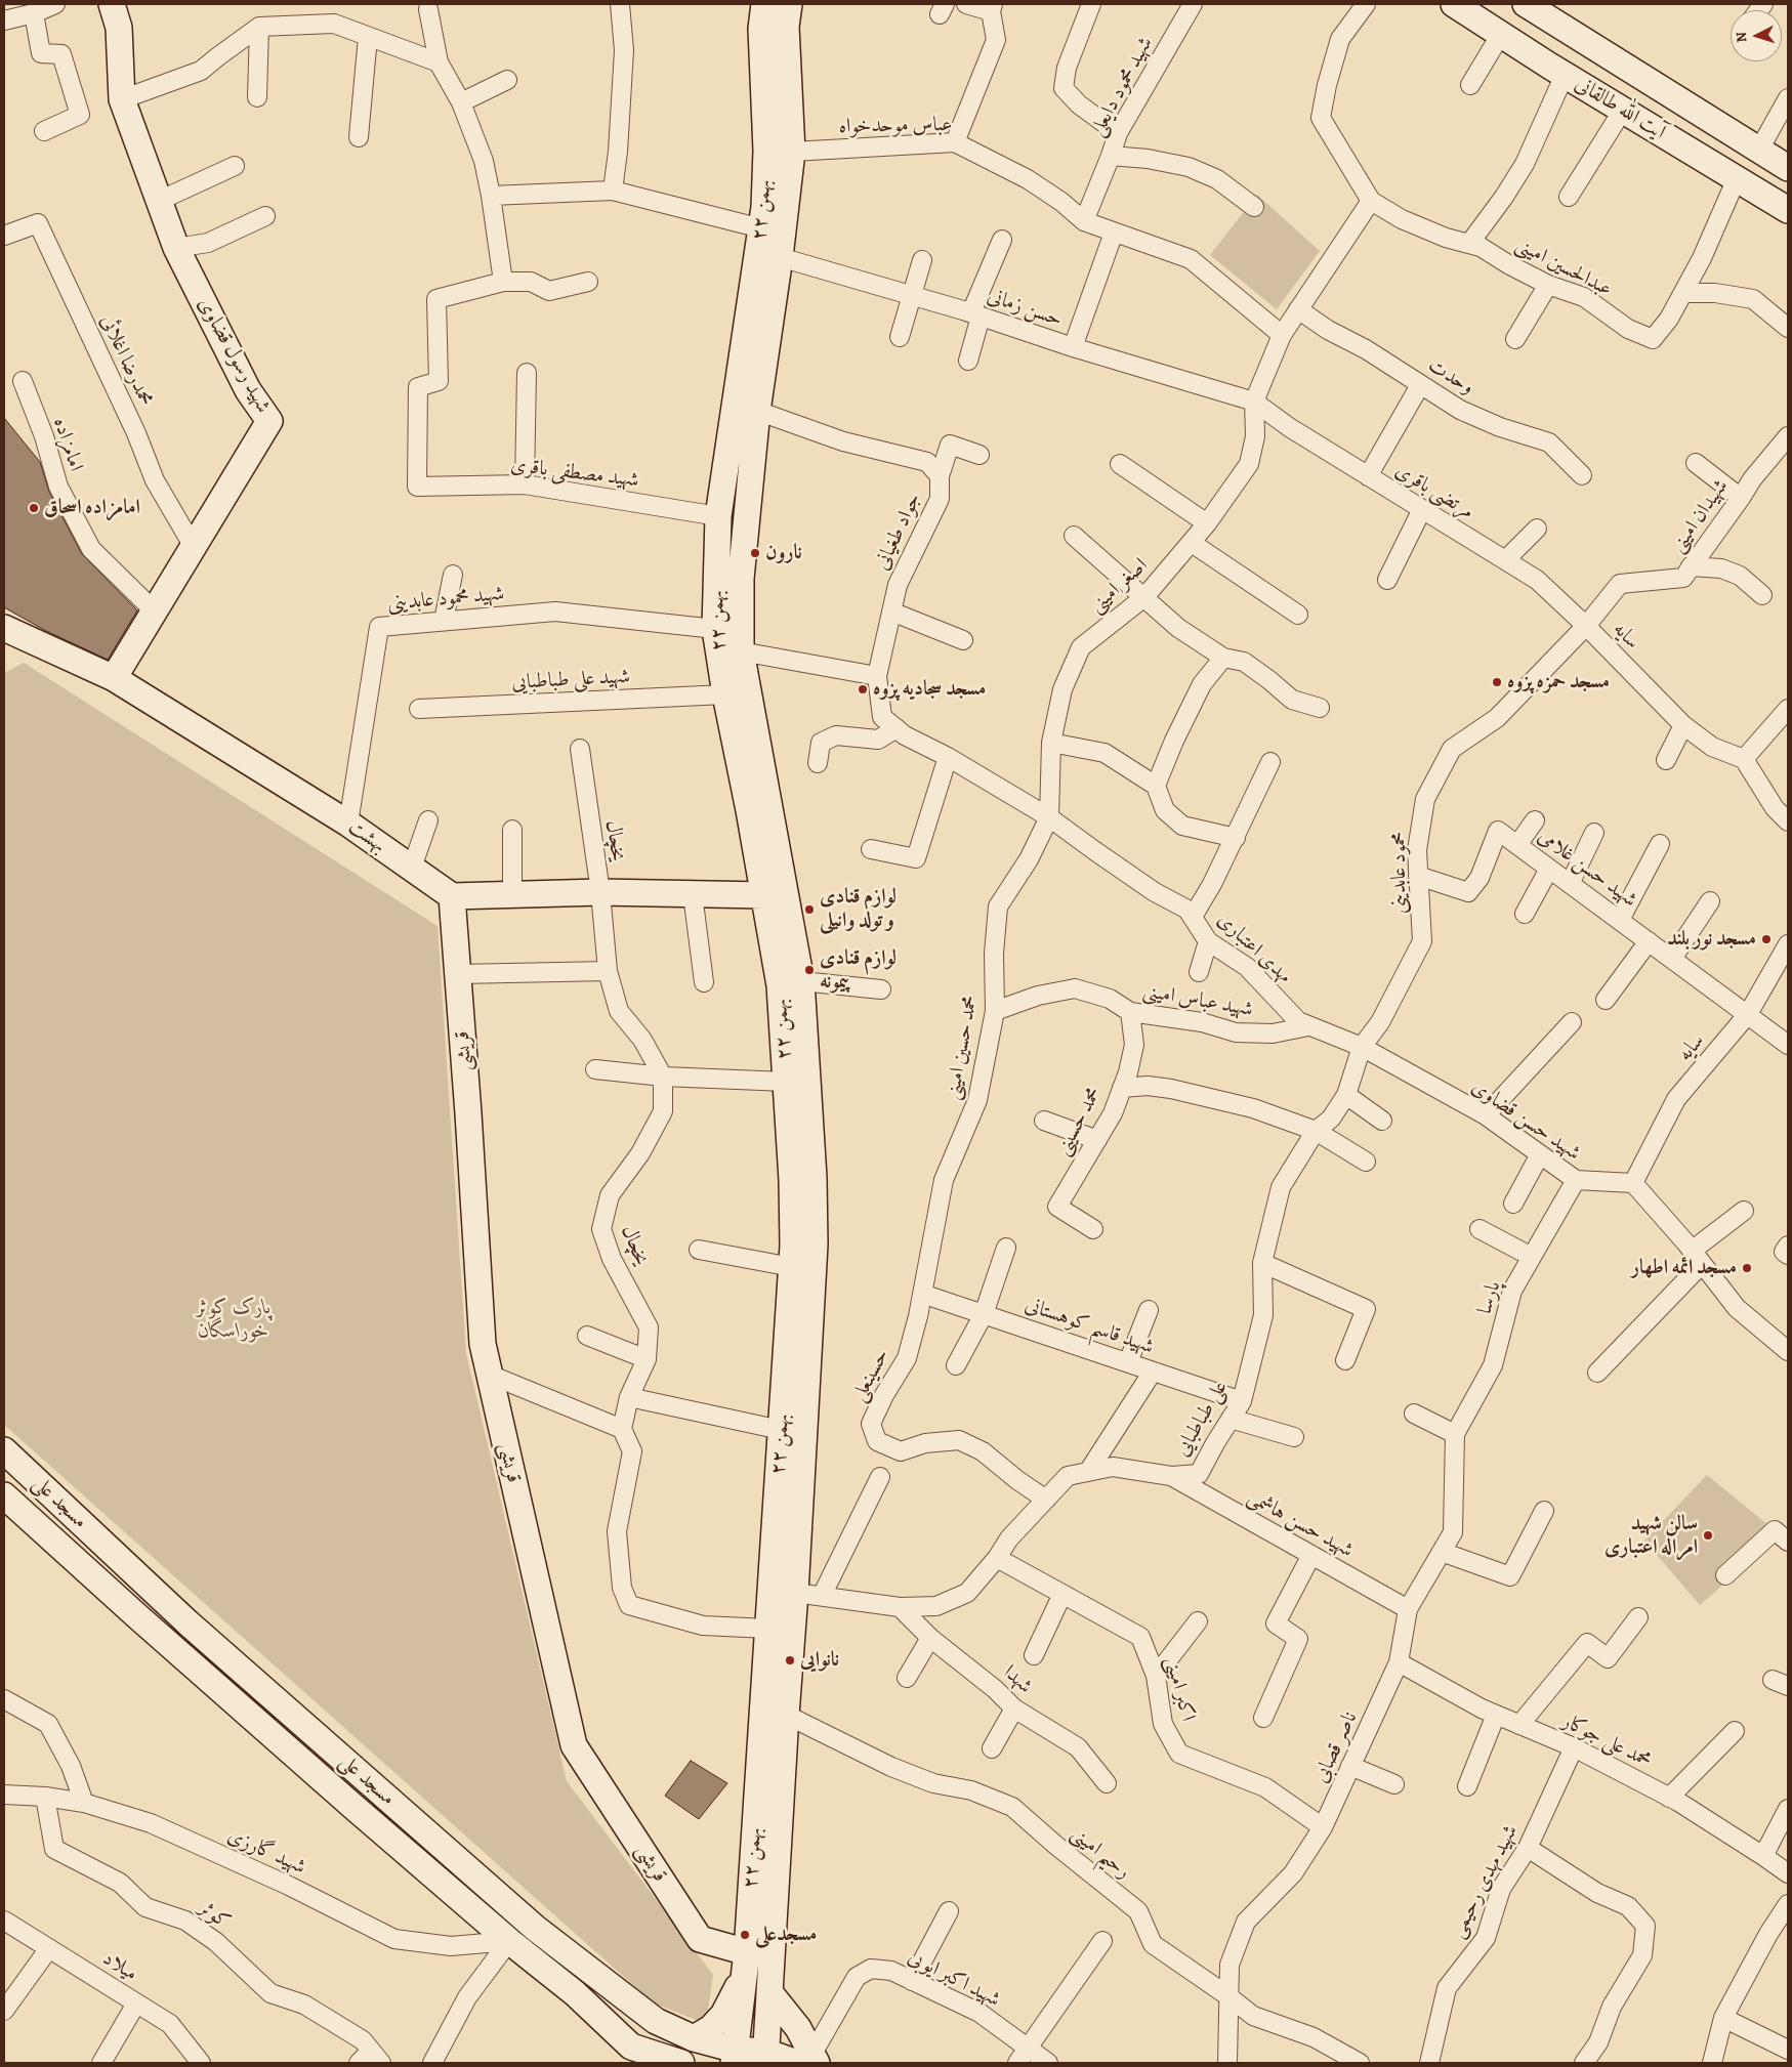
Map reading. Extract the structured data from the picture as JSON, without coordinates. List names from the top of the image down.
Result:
{
  "streets": {
    "main road": [
      "آیت الله طالقانی",
      "۲۲ بهمن",
      "شهید رسول قضاوی",
      "بهشت",
      "قریشی",
      "مسجد علی"
    ],
    "street": [
      "شهید محمود دایعلی",
      "عباس موحدخواه",
      "عبدالحسین امینی",
      "حسن زمانی",
      "محمدرضا اغلائی",
      "وحدت",
      "امامزاده",
      "شهید مصطفی باقری",
      "مرتضی باقری",
      "شهیدان امینی",
      "جواد طغیانی",
      "اصغر امینی",
      "شهید محمود عابدینی",
      "سایه",
      "شهید علی طباطبایی",
      "یخچال",
      "شهید حسن غلامی",
      "محمود عابدینی",
      "مهدی اعتباری",
      "شهید عباس امینی",
      "محمد حسین امینی",
      "شهید حسن قضاوی",
      "محمد حسینی",
      "پارسا",
      "شهید قاسم کوهستانی",
      "حسینعلی",
      "علی طباطبایی",
      "شهید حسن هاشمی",
      "شهدا",
      "اکبر امینی",
      "محمد علی جوکار",
      "ناصر قصابی",
      "شهید گارزی",
      "رحیم امینی",
      "شهید مهدی رحیمی",
      "کوثر",
      "میلاد",
      "شهید اکبر ایوبی"
    ]
  },
  "crossings": [
    ["شهید محمود دایعلی", "عباس موحدخواه"],
    ["آیت الله طالقانی", "عبدالحسین امینی"],
    ["عباس موحدخواه", "۲۲ بهمن"],
    ["۲۲ بهمن", "حسن زمانی"],
    ["۲۲ بهمن", "شهید مصطفی باقری"],
    ["۲۲ بهمن", "جواد طغیانی"],
    ["۲۲ بهمن", "شهید محمود عابدینی"],
    ["۲۲ بهمن", "شهید علی طباطبایی"],
    ["۲۲ بهمن", "قریشی"],
    ["۲۲ بهمن", "علی طباطبایی"],
    ["۲۲ بهمن", "مسجد علی"],
    ["۲۲ بهمن", "رحیم امینی"],
    ["حسن زمانی", "مرتضی باقری"],
    ["حسن زمانی", "اصغر امینی"],
    ["شهید رسول قضاوی", "محمدرضا اغلائی"],
    ["شهید رسول قضاوی", "امامزاده"],
    ["شهید رسول قضاوی", "بهشت"],
    ["مرتضی باقری", "شهیدان امینی"],
    ["مرتضی باقری", "اصغر امینی"],
    ["مرتضی باقری", "سایه"],
    ["مرتضی باقری", "محمود عابدینی"],
    ["شهیدان امینی", "سایه"],
    ["شهیدان امینی", "محمود عابدینی"],
    ["جواد طغیانی", "مهدی اعتباری"],
    ["اصغر امینی", "مهدی اعتباری"],
    ["اصغر امینی", "محمد حسین امینی"],
    ["شهید محمود عابدینی", "بهشت"],
    ["سایه", "شهید حسن غلامی"],
    ["سایه", "محمود عابدینی"],
    ["سایه", "شهید حسن قضاوی"],
    ["بهشت", "قریشی"],
    ["شهید حسن غلامی", "محمود عابدینی"],
    ["محمود عابدینی", "مهدی اعتباری"],
    ["محمود عابدینی", "شهید حسن قضاوی"],
    ["محمود عابدینی", "علی طباطبایی"],
    ["مهدی اعتباری", "شهید عباس امینی"],
    ["مهدی اعتباری", "محمد حسین امینی"],
    ["مهدی اعتباری", "شهید حسن قضاوی"],
    ["مهدی اعتباری", "علی طباطبایی"],
    ["شهید عباس امینی", "محمد حسین امینی"],
    ["شهید عباس امینی", "محمد حسینی"],
    ["محمد حسین امینی", "شهید قاسم کوهستانی"],
    ["محمد حسین امینی", "حسینعلی"],
    ["شهید حسن قضاوی", "پارسا"],
    ["شهید حسن قضاوی", "علی طباطبایی"],
    ["پارسا", "ناصر قصابی"],
    ["شهید قاسم کوهستانی", "حسینعلی"],
    ["شهید قاسم کوهستانی", "علی طباطبایی"],
    ["حسینعلی", "علی طباطبایی"],
    ["علی طباطبایی", "شهید حسن هاشمی"],
    ["علی طباطبایی", "شهدا"],
    ["علی طباطبایی", "اکبر امینی"],
    ["مسجد علی", "شهید گارزی"],
    ["مسجد علی", "شهید اکبر ایوبی"],
    ["شهید حسن هاشمی", "ناصر قصابی"],
    ["اکبر امینی", "ناصر قصابی"],
    ["محمد علی جوکار", "ناصر قصابی"],
    ["محمد علی جوکار", "شهید مهدی رحیمی"],
    ["ناصر قصابی", "رحیم امینی"],
    ["شهید گارزی", "کوثر"]
  ],
  "parks": ["پارک کوثر خوراسگان"],
  "places": [
    "امامزاده اسحاق",
    "نارون",
    "مسجد حمزه پزوه",
    "مسجد سجادیه پزوه",
    "لوازم قنادی و تولد وانیلی",
    "مسجد نور بلند",
    "لوازم قنادی پیمونه",
    "مسجد ائمه اطهار",
    "سالن شهید امراله اعتباری",
    "نانوایی",
    "مسجدعلی"
  ],
  "north": "left"
}
